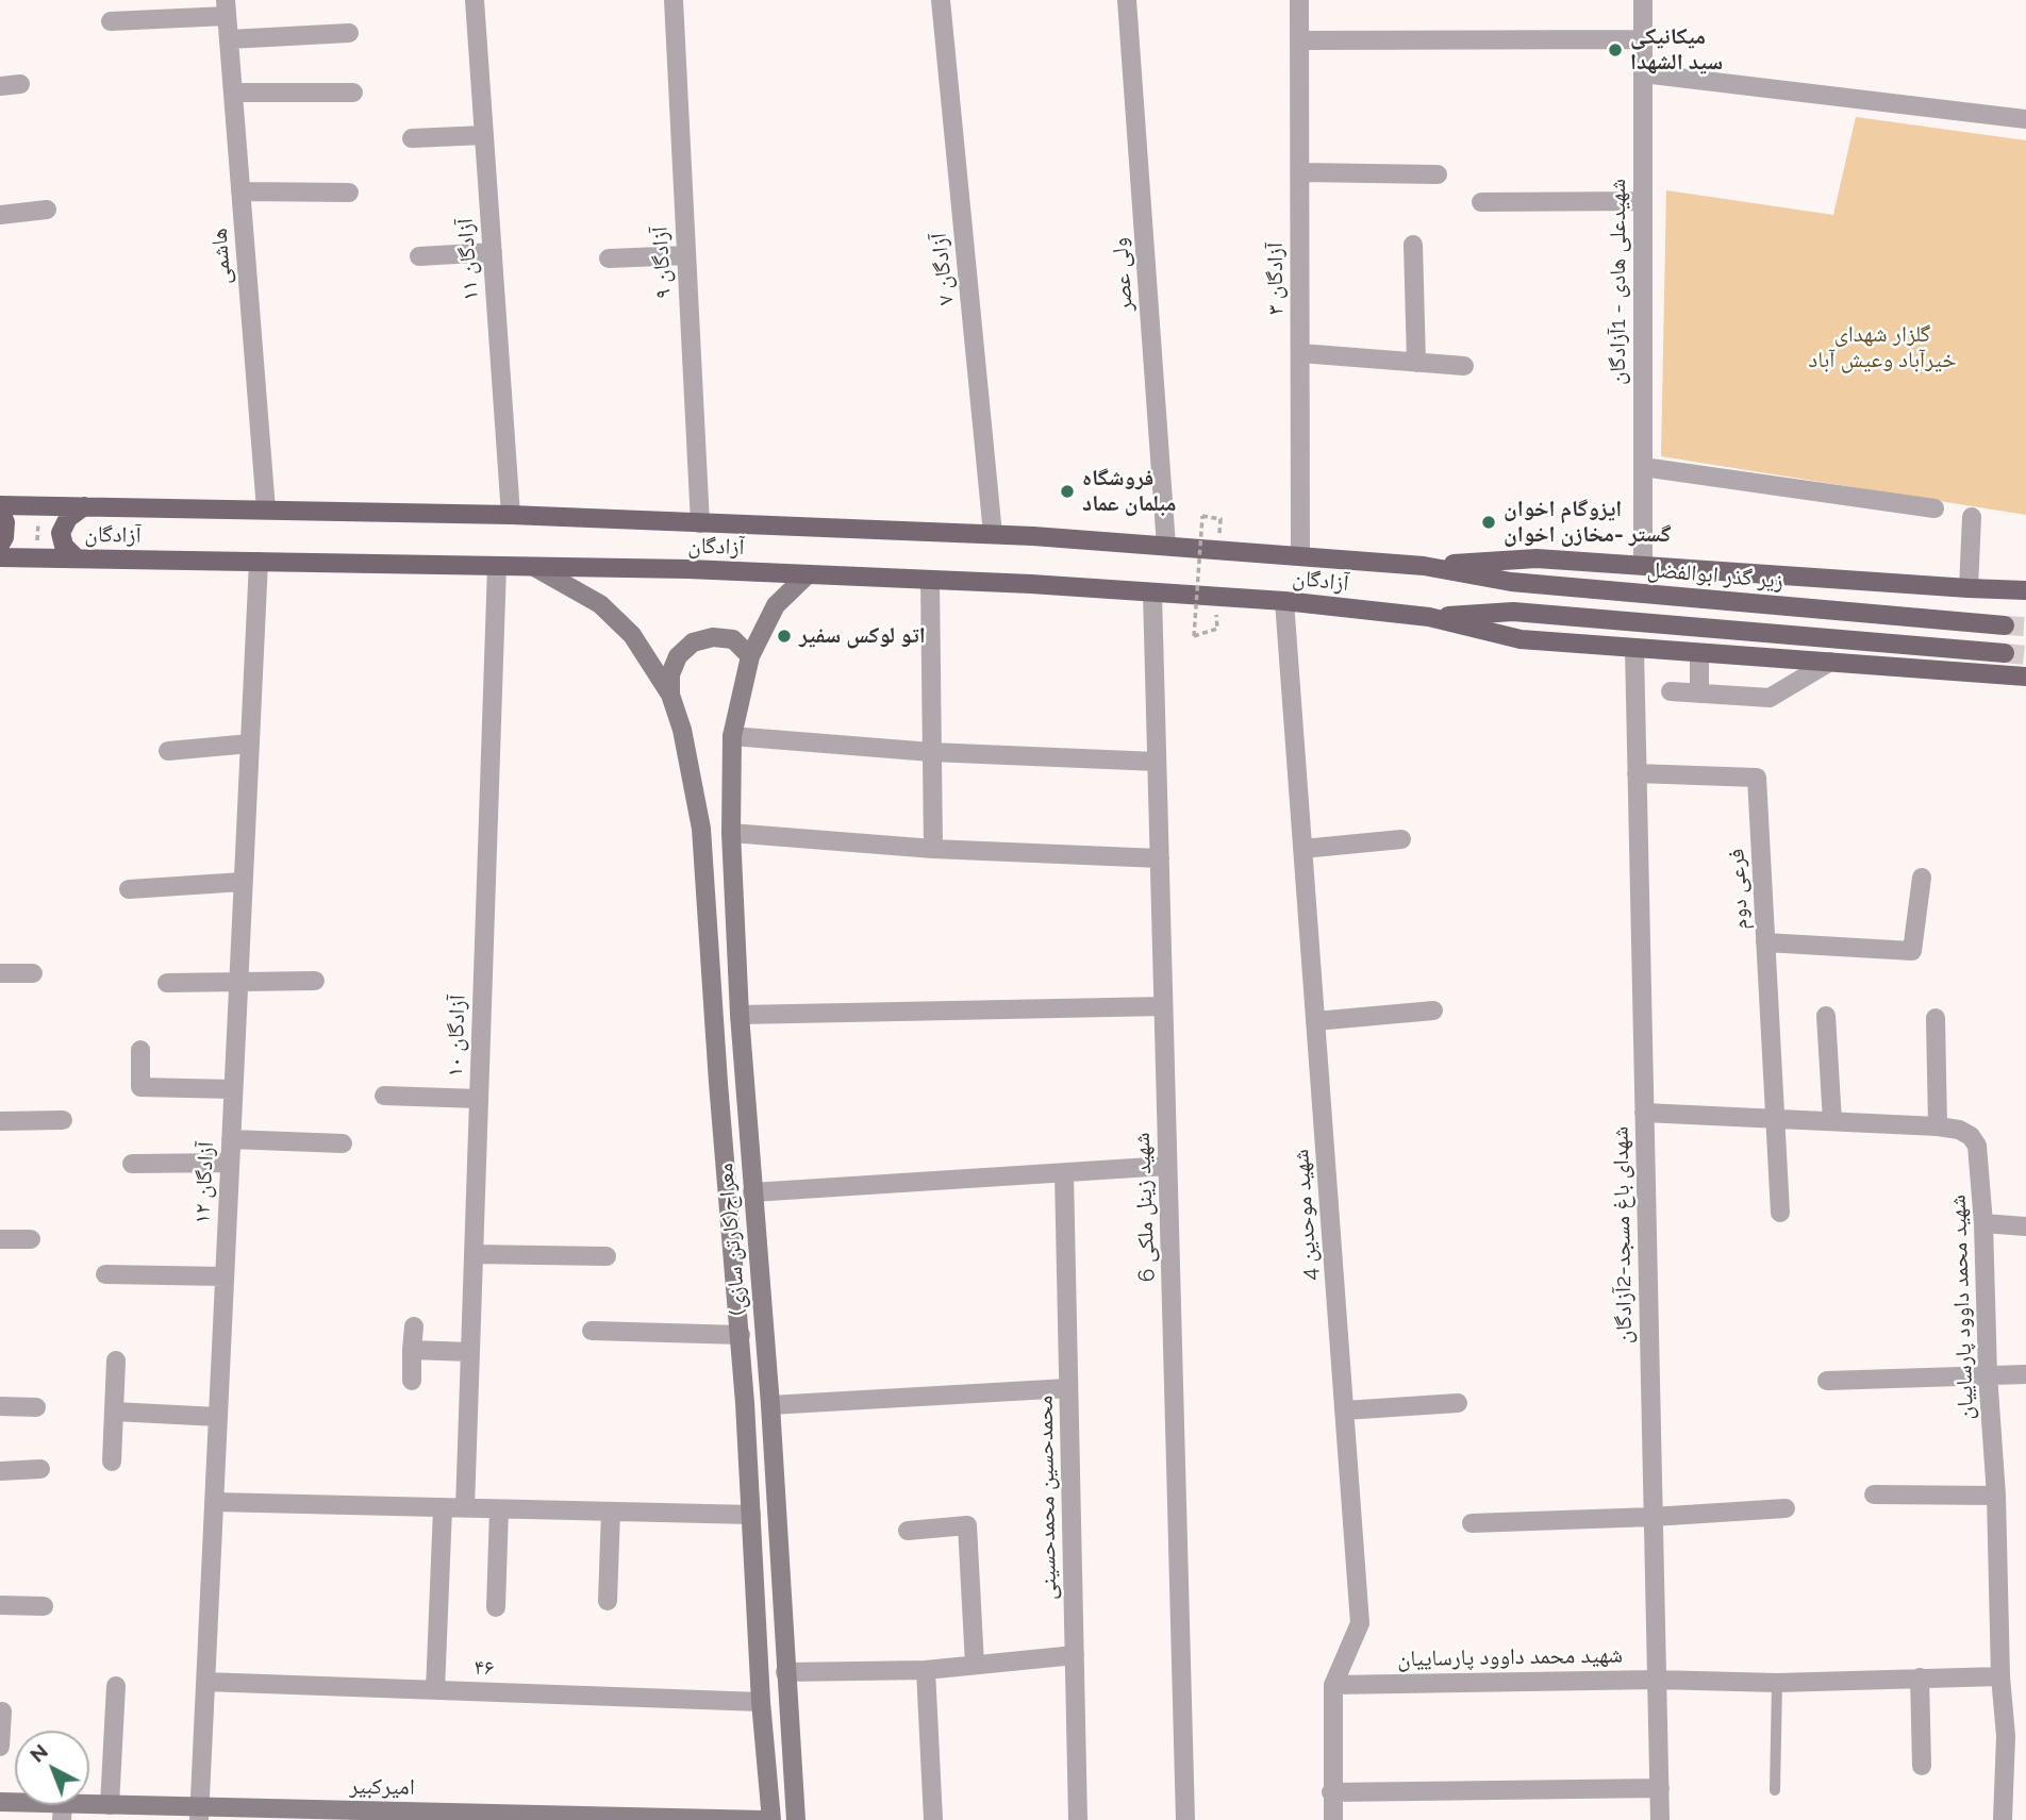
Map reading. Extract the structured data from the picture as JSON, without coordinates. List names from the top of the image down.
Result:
{
  "streets": {
    "main road": ["آزادگان", "زیر گذر ابوالفضل"],
    "street": [
      "هاشمی",
      "۱۱ آزادگان",
      "۹ آزادگان",
      "۷ آزادگان",
      "ولی عصر",
      "۳ آزادگان",
      "شهیدعلی هادی - 1آزادگان",
      "فرعی دوم",
      "۱۰ آزادگان",
      "۱۲ آزادگان",
      "6 شهید زینل ملکی",
      "4 شهید موحدین",
      "شهدای‌ باغ مسجد-2آزادگان",
      "معراج(کارتن سازی)",
      "شهید محمد داوود پارساییان",
      "محمدحسین محمدحسینی",
      "۴۶",
      "امیرکبیر"
    ]
  },
  "crossings": [
    ["هاشمی", "آزادگان"],
    ["۱۱ آزادگان", "آزادگان"],
    ["۹ آزادگان", "آزادگان"],
    ["۷ آزادگان", "آزادگان"],
    ["ولی عصر", "آزادگان"],
    ["۳ آزادگان", "آزادگان"],
    ["آزادگان", "زیر گذر ابوالفضل"],
    ["آزادگان", "۱۰ آزادگان"],
    ["آزادگان", "۱۲ آزادگان"],
    ["آزادگان", "6 شهید زینل ملکی"],
    ["آزادگان", "4 شهید موحدین"],
    ["آزادگان", "معراج(کارتن سازی)"],
    ["فرعی دوم", "شهدای‌ باغ مسجد-2آزادگان"],
    ["فرعی دوم", "شهید محمد داوود پارساییان"],
    ["۱۲ آزادگان", "۴۶"],
    ["۱۲ آزادگان", "امیرکبیر"],
    ["4 شهید موحدین", "شهید محمد داوود پارساییان"],
    ["شهدای‌ باغ مسجد-2آزادگان", "شهید محمد داوود پارساییان"],
    ["معراج(کارتن سازی)", "۴۶"]
  ],
  "parks": ["گلزار شهدای خیرآباد وعیش آباد"],
  "places": [
    "میکانیکی سید الشهدا",
    "فروشگاه مبلمان عماد",
    "ایزوگام اخوان گستر -مخازن اخوان",
    "اتو لوکس سفیر"
  ],
  "north": "top left"
}
